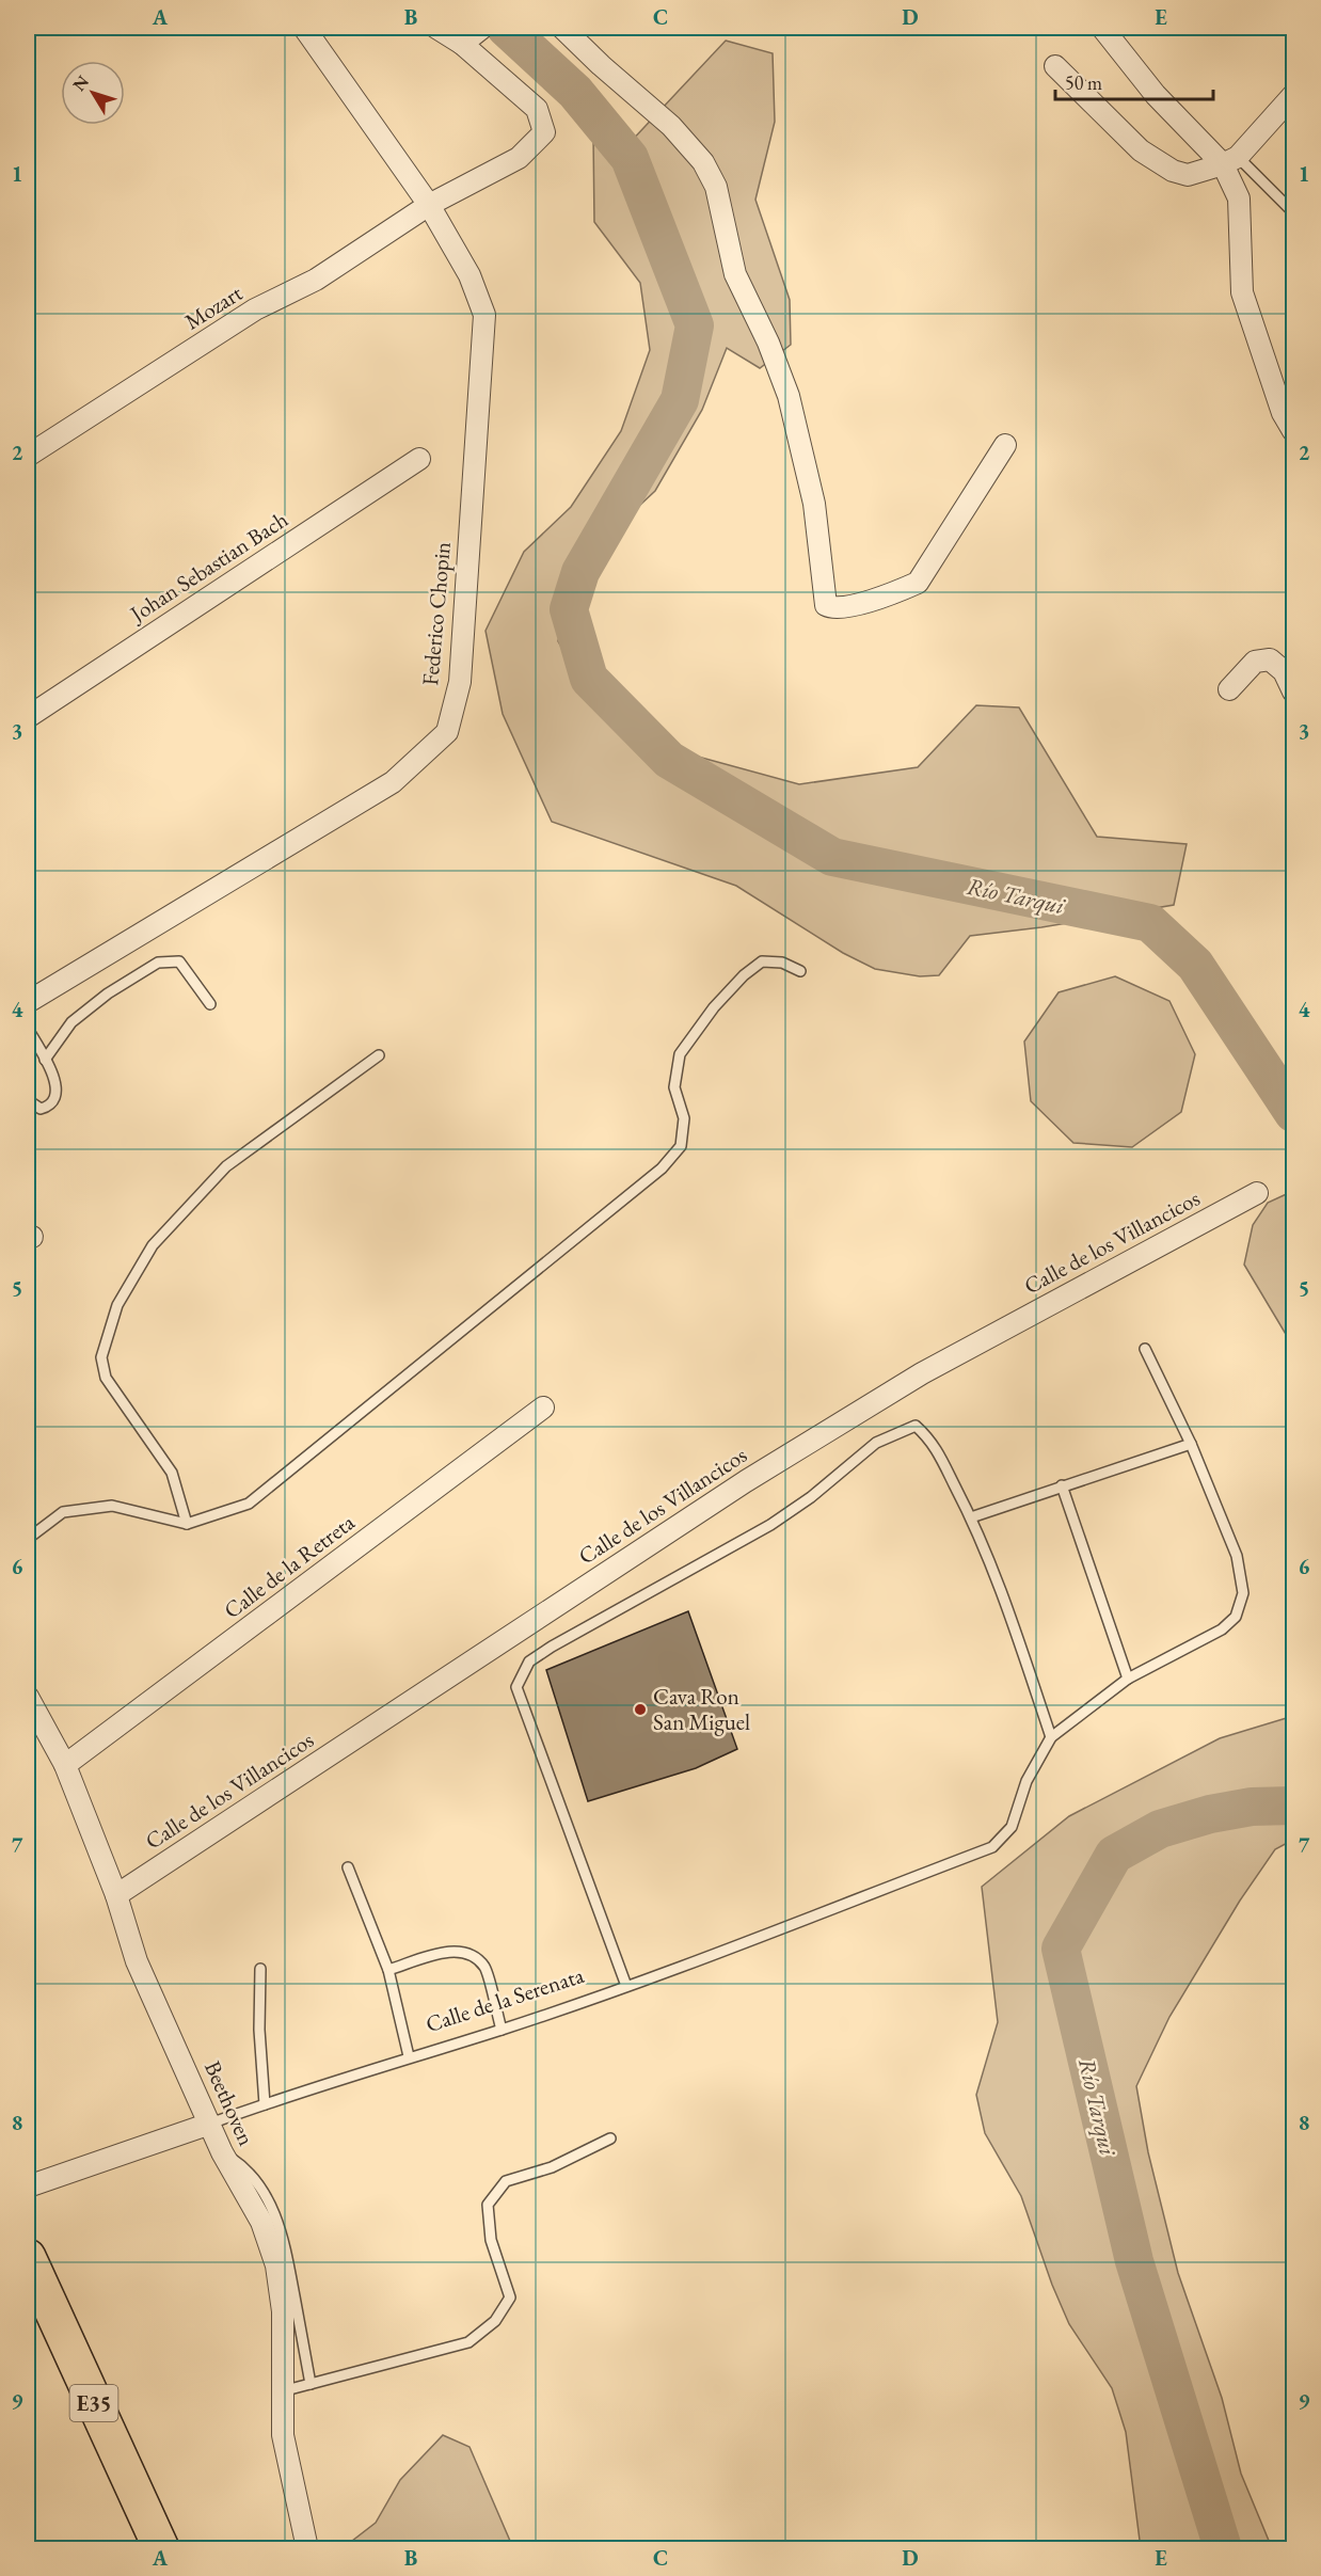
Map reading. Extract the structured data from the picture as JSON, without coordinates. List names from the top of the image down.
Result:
{
  "streets": {
    "highway": ["E35"],
    "street": [
      "Mozart",
      "Johan Sebastian Bach",
      "Federico Chopin",
      "Calle de los Villancicos",
      "Calle de la Retreta",
      "Calle de la Serenata",
      "Beethoven"
    ]
  },
  "crossings": [
    ["Mozart", "Federico Chopin"],
    ["Calle de los Villancicos", "Beethoven"],
    ["Calle de la Retreta", "Beethoven"],
    ["Calle de la Serenata", "Beethoven"]
  ],
  "water": ["Río Tarqui"],
  "places": ["Cava Ron San Miguel"],
  "scale_bar": "50 m",
  "north": "top left",
  "grid": {
    "columns": [
      "A",
      "B",
      "C",
      "D",
      "E"
    ],
    "rows": [
      "1",
      "2",
      "3",
      "4",
      "5",
      "6",
      "7",
      "8",
      "9"
    ]
  }
}
